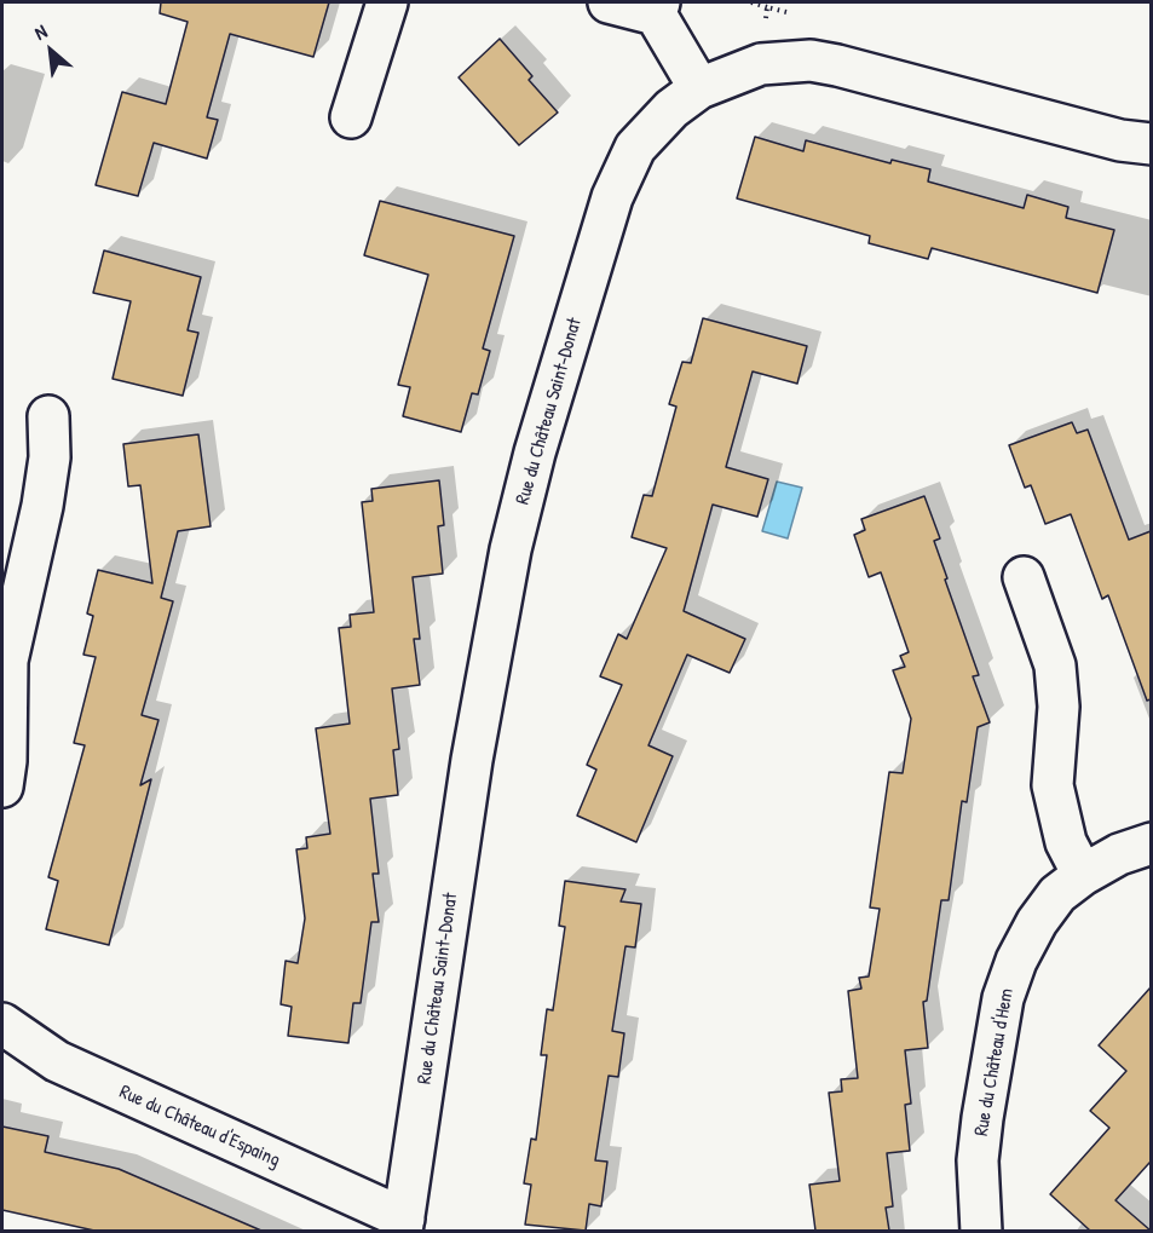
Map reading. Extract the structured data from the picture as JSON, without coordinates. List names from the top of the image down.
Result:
{
  "streets": {
    "street": ["Rue du Château Saint-Donat", "Rue du Château d'Hem", "Rue du Château d'Espaing"]
  },
  "crossings": [
    ["Rue du Château Saint-Donat", "Rue du Château d'Espaing"]
  ],
  "north": "top left"
}
